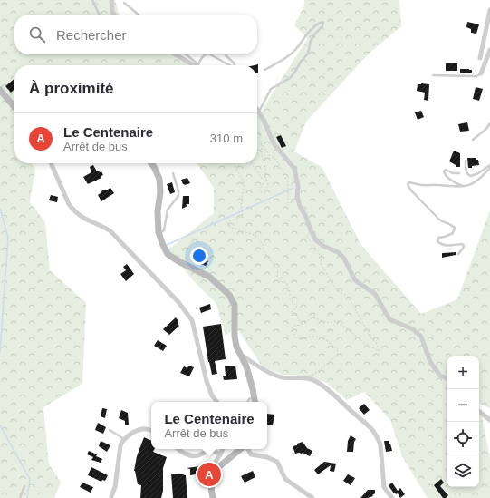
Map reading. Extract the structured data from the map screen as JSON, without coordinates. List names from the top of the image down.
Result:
{
  "page": {
    "search": "Rechercher",
    "heading": "À proximité",
    "list": [
      {
        "mark": "A",
        "name": "Le Centenaire",
        "note": "Arrêt de bus",
        "value": "310 m"
      }
    ],
    "map_buttons": ["+", "−"],
    "popup": ["Le Centenaire", "Arrêt de bus"],
    "pins": "A"
  }
}
